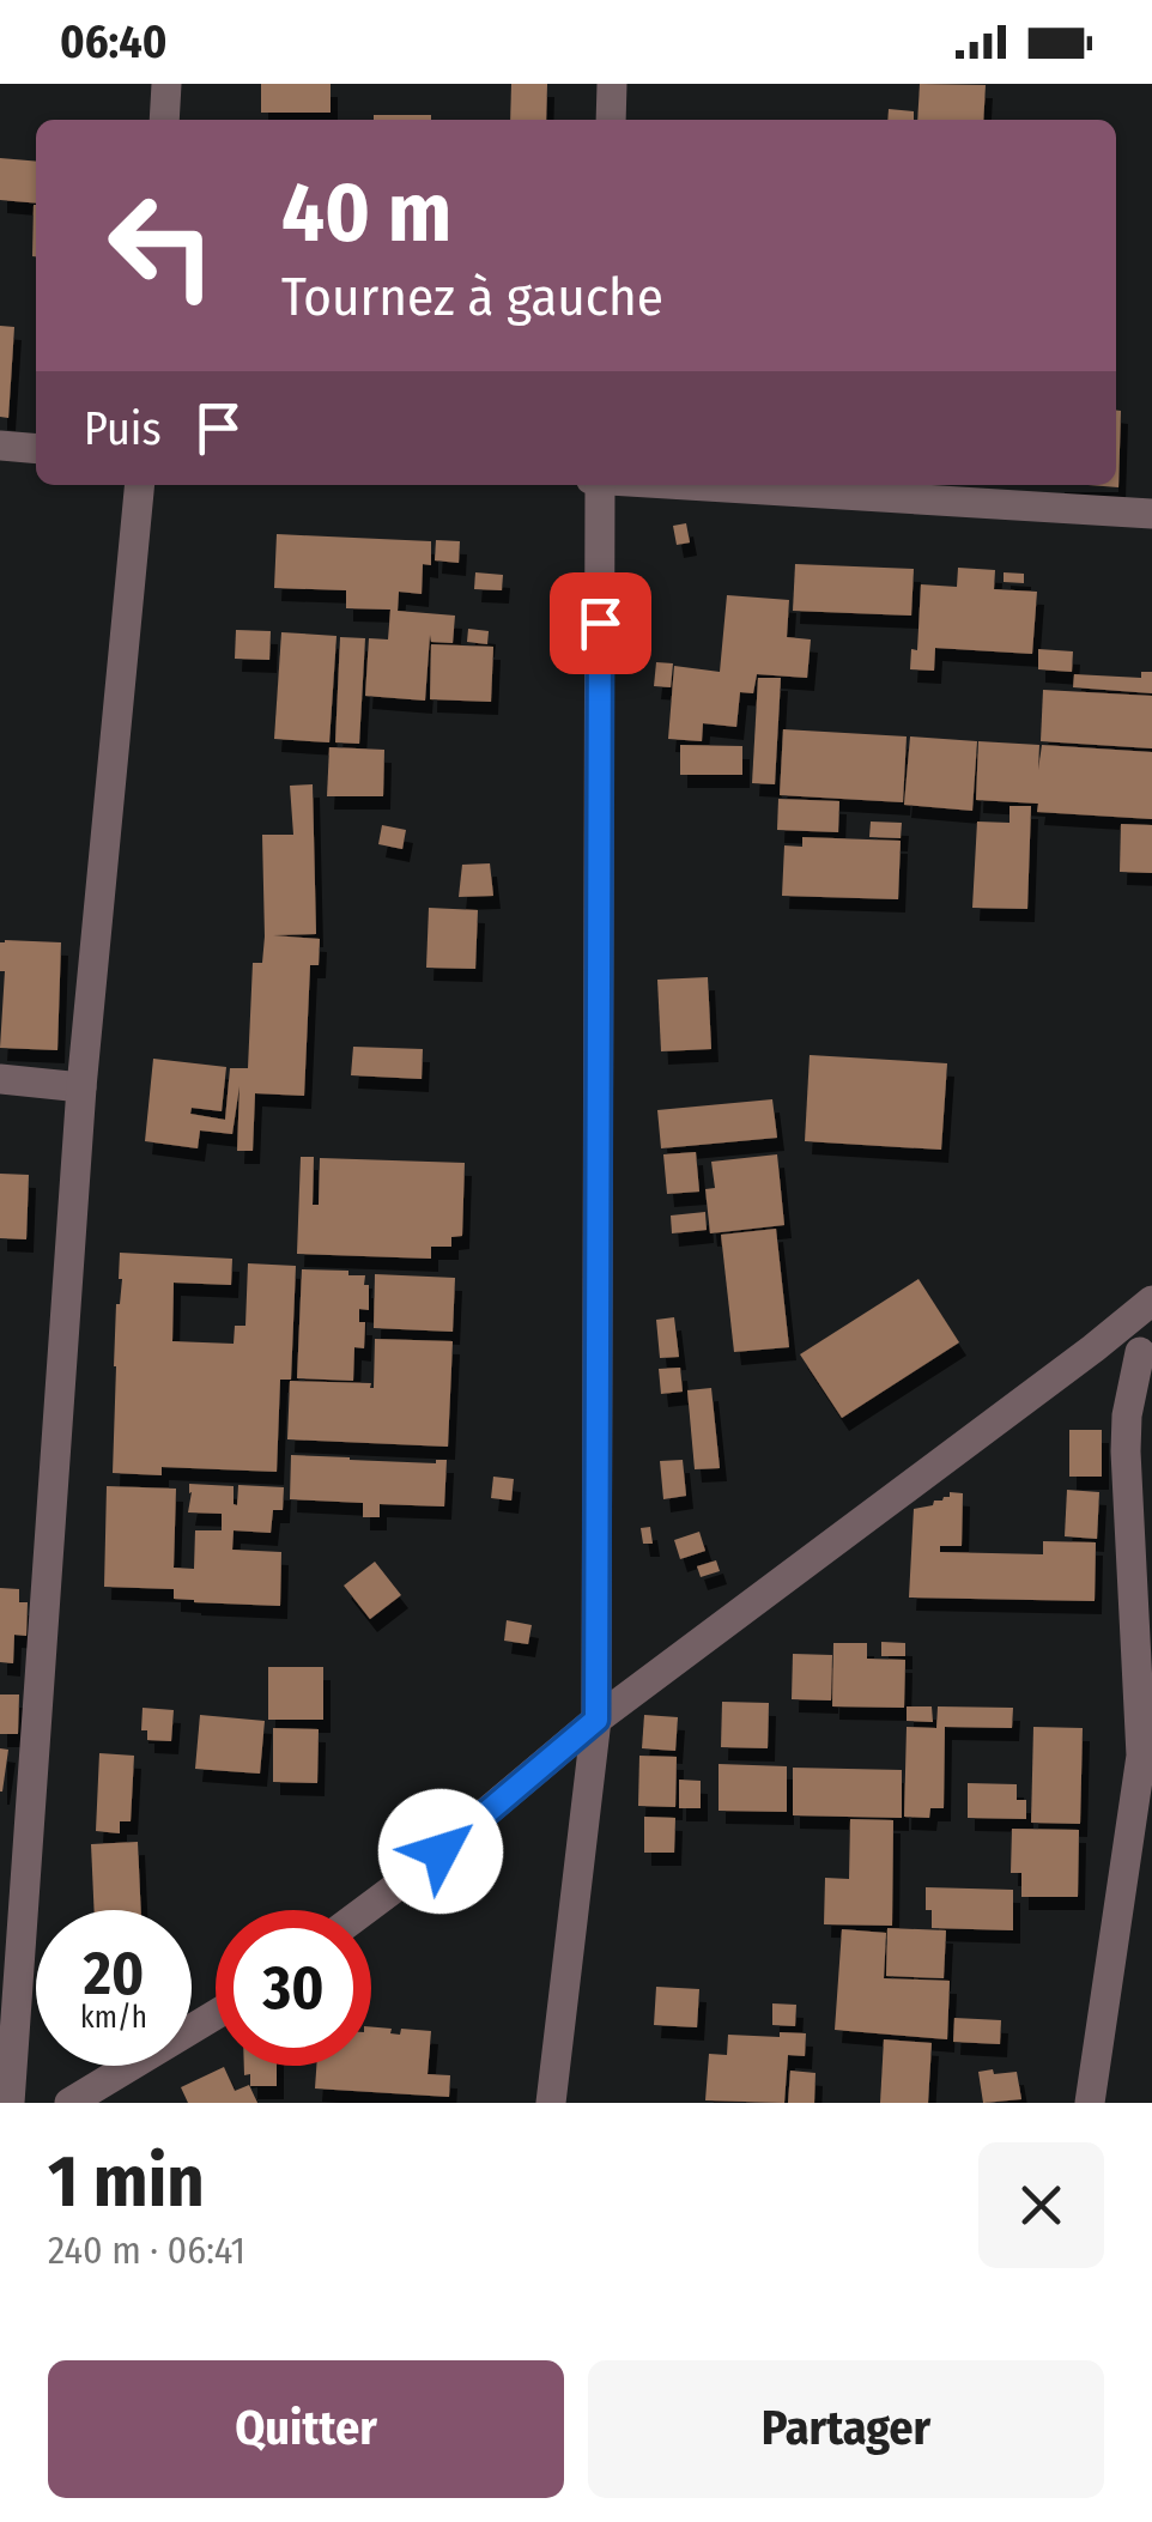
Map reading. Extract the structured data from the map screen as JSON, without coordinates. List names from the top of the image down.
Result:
{
  "page": {
    "status": "06:40",
    "turn": ["40 m", "Tournez à gauche"],
    "then": "Puis",
    "speed": "20 km/h",
    "limit": "30",
    "heading": ["1 min", "240 m · 06:41"],
    "buttons": ["Quitter", "Partager"]
  }
}
